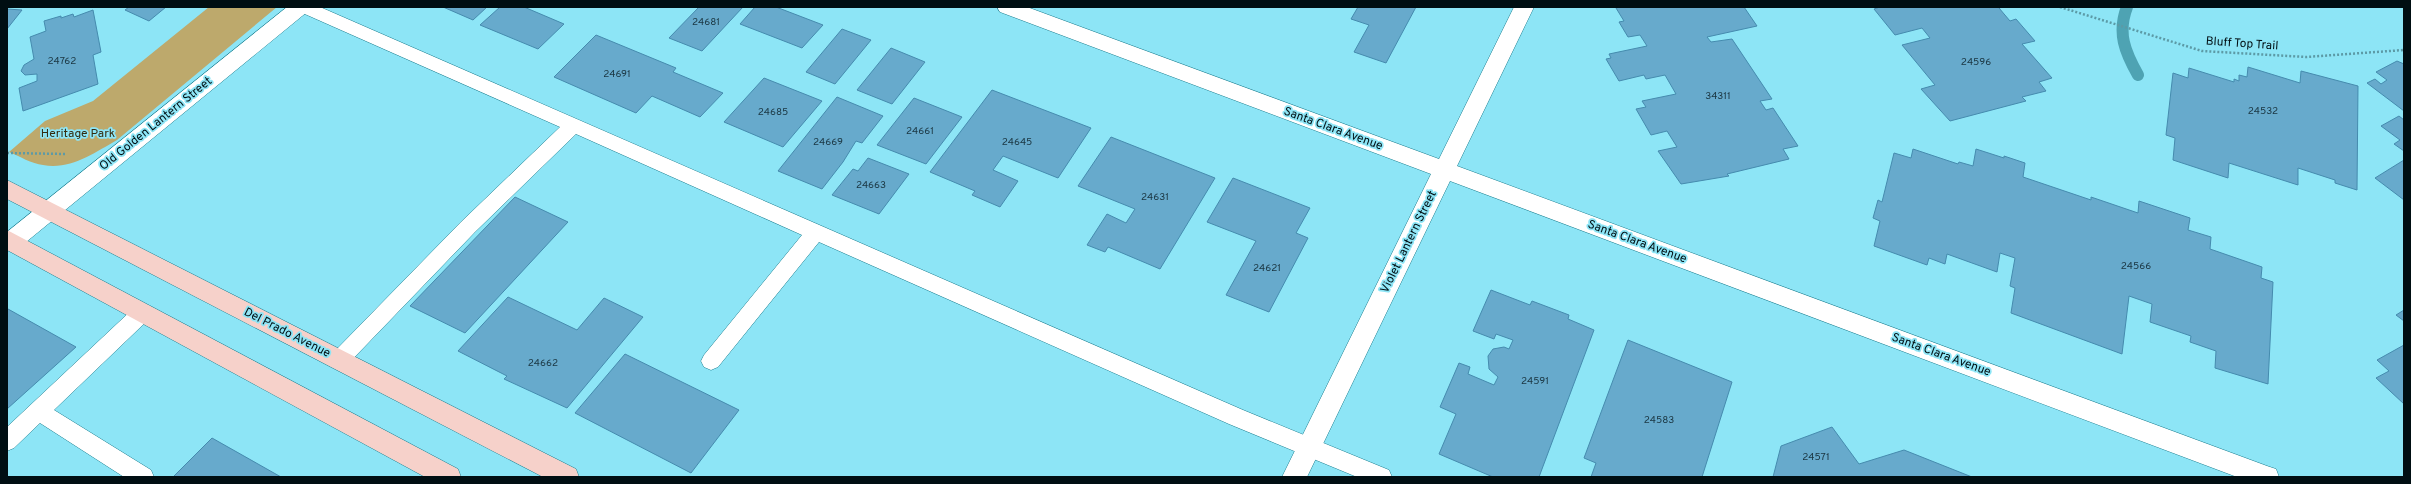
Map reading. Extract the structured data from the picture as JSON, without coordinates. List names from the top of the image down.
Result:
{
  "streets": {
    "main road": ["Del Prado Avenue"],
    "street": ["Old Golden Lantern Street", "Santa Clara Avenue", "Violet Lantern Street"],
    "path": ["Bluff Top Trail"]
  },
  "crossings": [
    ["Old Golden Lantern Street", "Del Prado Avenue"],
    ["Santa Clara Avenue", "Violet Lantern Street"]
  ],
  "parks": ["Heritage Park"],
  "house_numbers": [
    "24681",
    "24762",
    "24596",
    "24691",
    "34311",
    "24532",
    "24685",
    "24661",
    "24669",
    "24645",
    "24663",
    "24631",
    "24566",
    "24621",
    "24662",
    "24591",
    "24583",
    "24571"
  ]
}
